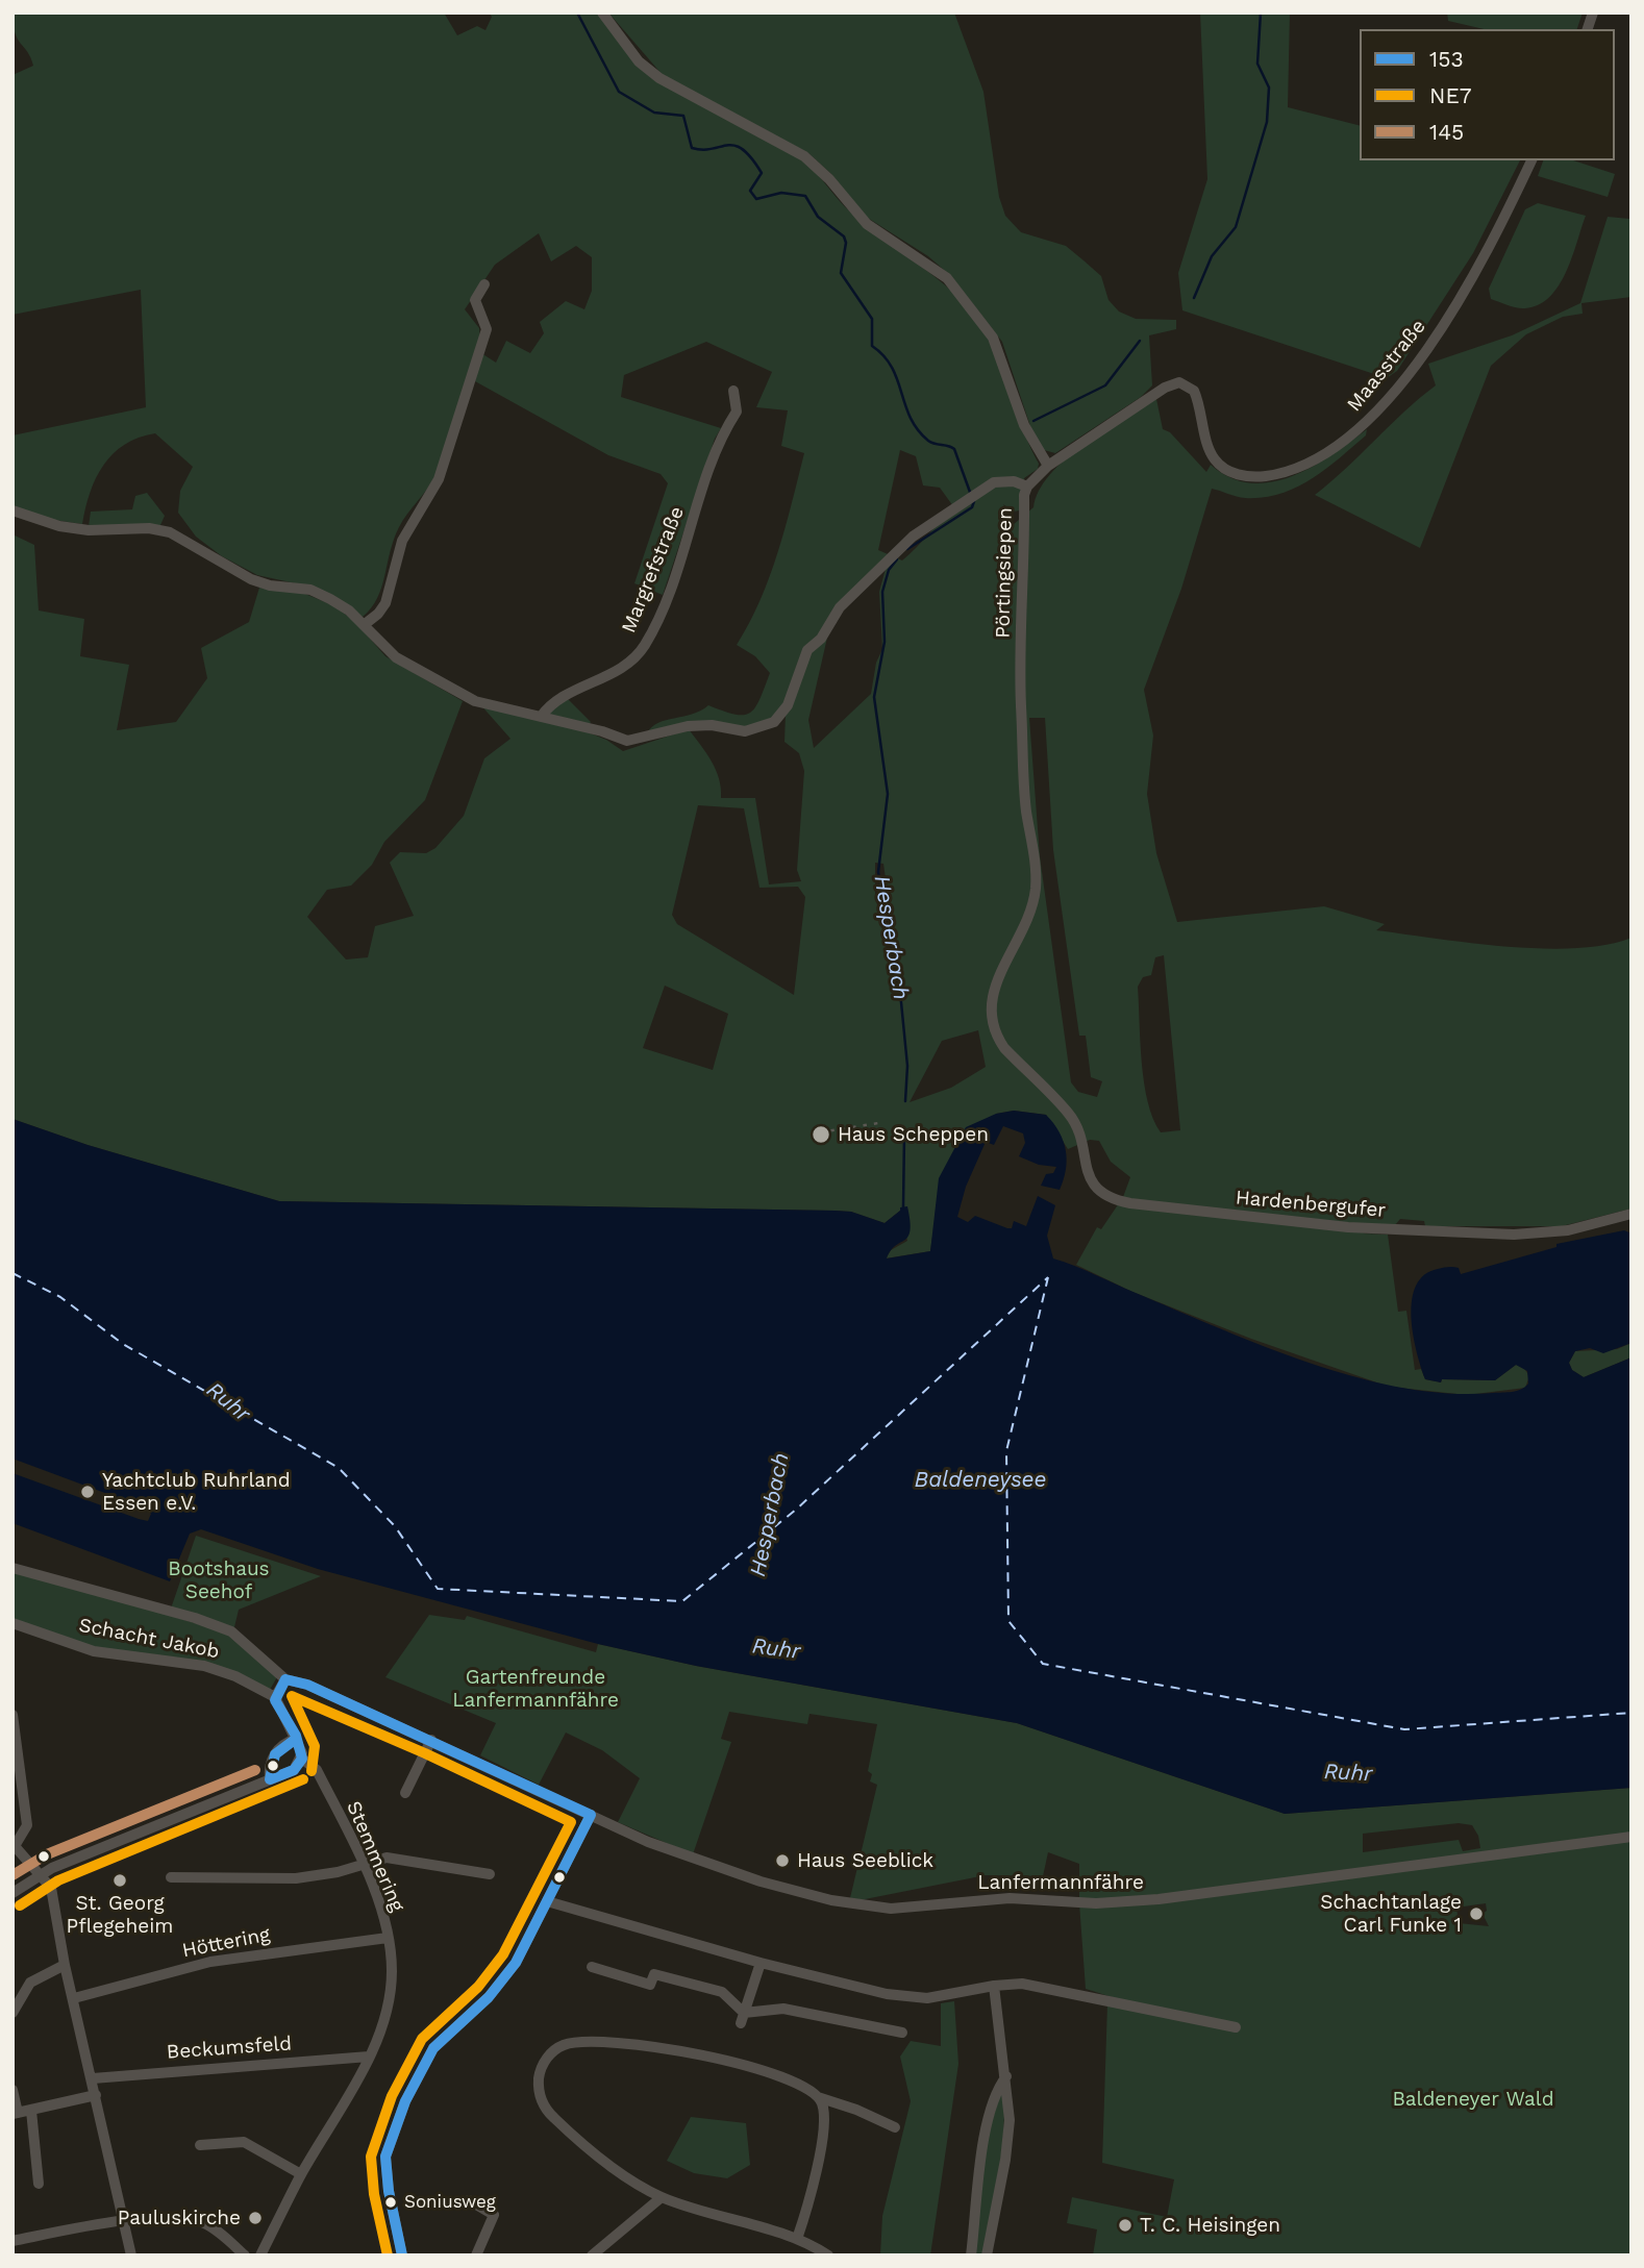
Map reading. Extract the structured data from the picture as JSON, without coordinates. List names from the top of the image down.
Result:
{
  "streets": {
    "street": [
      "Maasstraße",
      "Margrefstraße",
      "Pörtingsiepen",
      "Hardenbergufer",
      "Schacht Jakob",
      "Stemmering",
      "Lanfermannfähre",
      "Höttering",
      "Beckumsfeld"
    ]
  },
  "crossings": [
    ["Maasstraße", "Pörtingsiepen"],
    ["Pörtingsiepen", "Hardenbergufer"],
    ["Schacht Jakob", "Stemmering"],
    ["Stemmering", "Höttering"],
    ["Stemmering", "Beckumsfeld"]
  ],
  "water": ["Hesperbach", "Ruhr", "Baldeneysee"],
  "parks": ["Bootshaus Seehof", "Gartenfreunde Lanfermannfähre", "Baldeneyer Wald"],
  "places": [
    "Haus Scheppen",
    "Yachtclub Ruhrland Essen e.V.",
    "Haus Seeblick",
    "St. Georg Pflegeheim",
    "Schachtanlage Carl Funke 1",
    "Soniusweg",
    "Pauluskirche",
    "T. C. Heisingen"
  ],
  "lines": ["transit line 153", "transit line NE7", "transit line 145"],
  "legend": ["153", "NE7", "145"]
}
